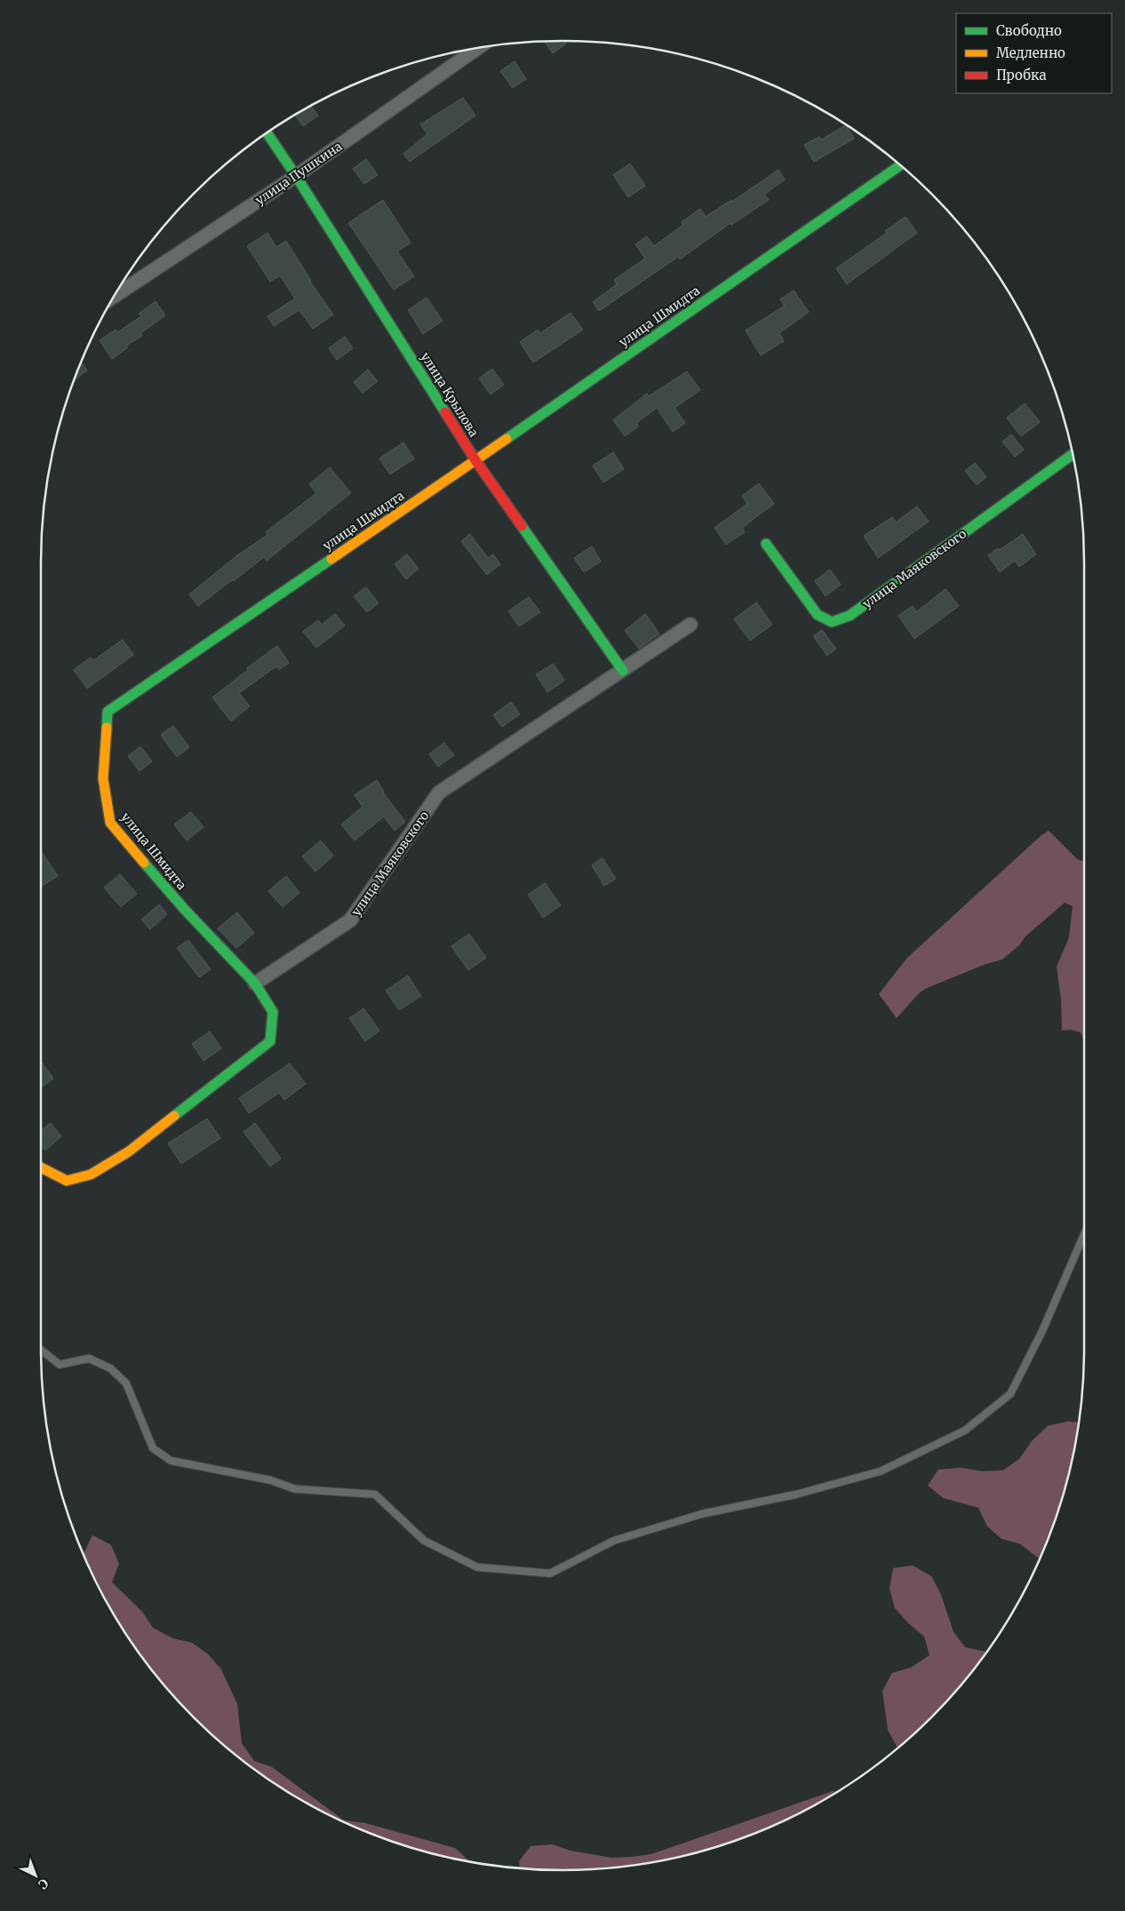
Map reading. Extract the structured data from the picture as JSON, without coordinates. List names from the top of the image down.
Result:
{
  "streets": {
    "street": [
      "улица Пушкина",
      "улица Шмидта",
      "улица Крылова",
      "улица Маяковского"
    ]
  },
  "crossings": [
    ["улица Пушкина", "улица Крылова"],
    ["улица Шмидта", "улица Крылова"],
    ["улица Шмидта", "улица Маяковского"],
    ["улица Крылова", "улица Маяковского"]
  ],
  "legend": ["Свободно", "Медленно", "Пробка"],
  "north": "bottom right"
}
